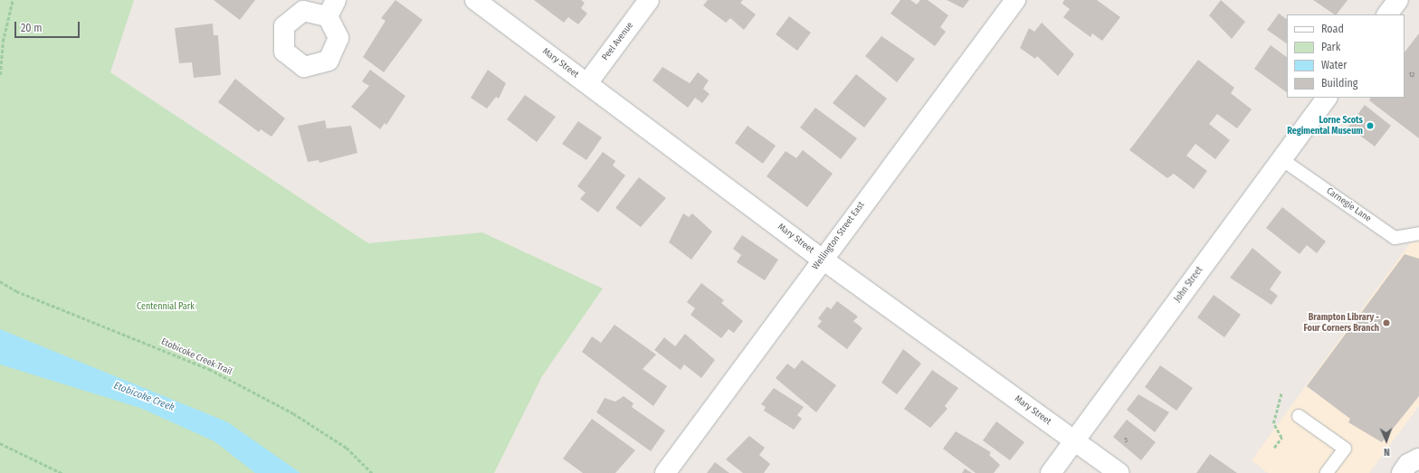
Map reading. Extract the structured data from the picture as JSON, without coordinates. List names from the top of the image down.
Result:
{
  "streets": {
    "street": [
      "Peel Avenue",
      "Mary Street",
      "Wellington Street East",
      "John Street"
    ],
    "lane": ["Carnegie Lane"],
    "path": ["Etobicoke Creek Trail"]
  },
  "crossings": [
    ["Peel Avenue", "Mary Street"],
    ["Mary Street", "Wellington Street East"],
    ["Mary Street", "John Street"],
    ["Carnegie Lane", "John Street"]
  ],
  "water": ["Etobicoke Creek"],
  "parks": ["Centennial Park"],
  "places": ["Lorne Scots Regimental Museum", "Brampton Library - Four Corners Branch"],
  "house_numbers": ["12", "5"],
  "legend": [
    "Road",
    "Park",
    "Water",
    "Building"
  ],
  "scale_bar": "20 m",
  "north": "bottom"
}
